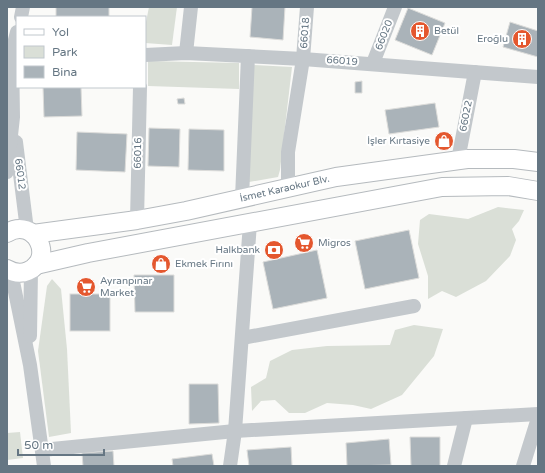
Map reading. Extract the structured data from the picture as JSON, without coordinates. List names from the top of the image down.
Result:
{
  "streets": {
    "main road": ["İsmet Karaokur Blv."],
    "street": [
      "66018",
      "66020",
      "66019",
      "66022",
      "66016",
      "66012"
    ]
  },
  "crossings": [
    ["66018", "66019"],
    ["66018", "İsmet Karaokur Blv."],
    ["66020", "66019"],
    ["66019", "66022"],
    ["66022", "İsmet Karaokur Blv."],
    ["66016", "İsmet Karaokur Blv."],
    ["66012", "İsmet Karaokur Blv."]
  ],
  "places": {
    "building": ["Betül", "Eroğlu"],
    "shop": ["İşler Kırtasiye", "Ekmek Fırını"],
    "supermarket": ["Migros", "Ayranpınar Market"],
    "bank": ["Halkbank"]
  },
  "legend": ["Yol", "Park", "Bina"],
  "scale_bar": "50 m"
}
